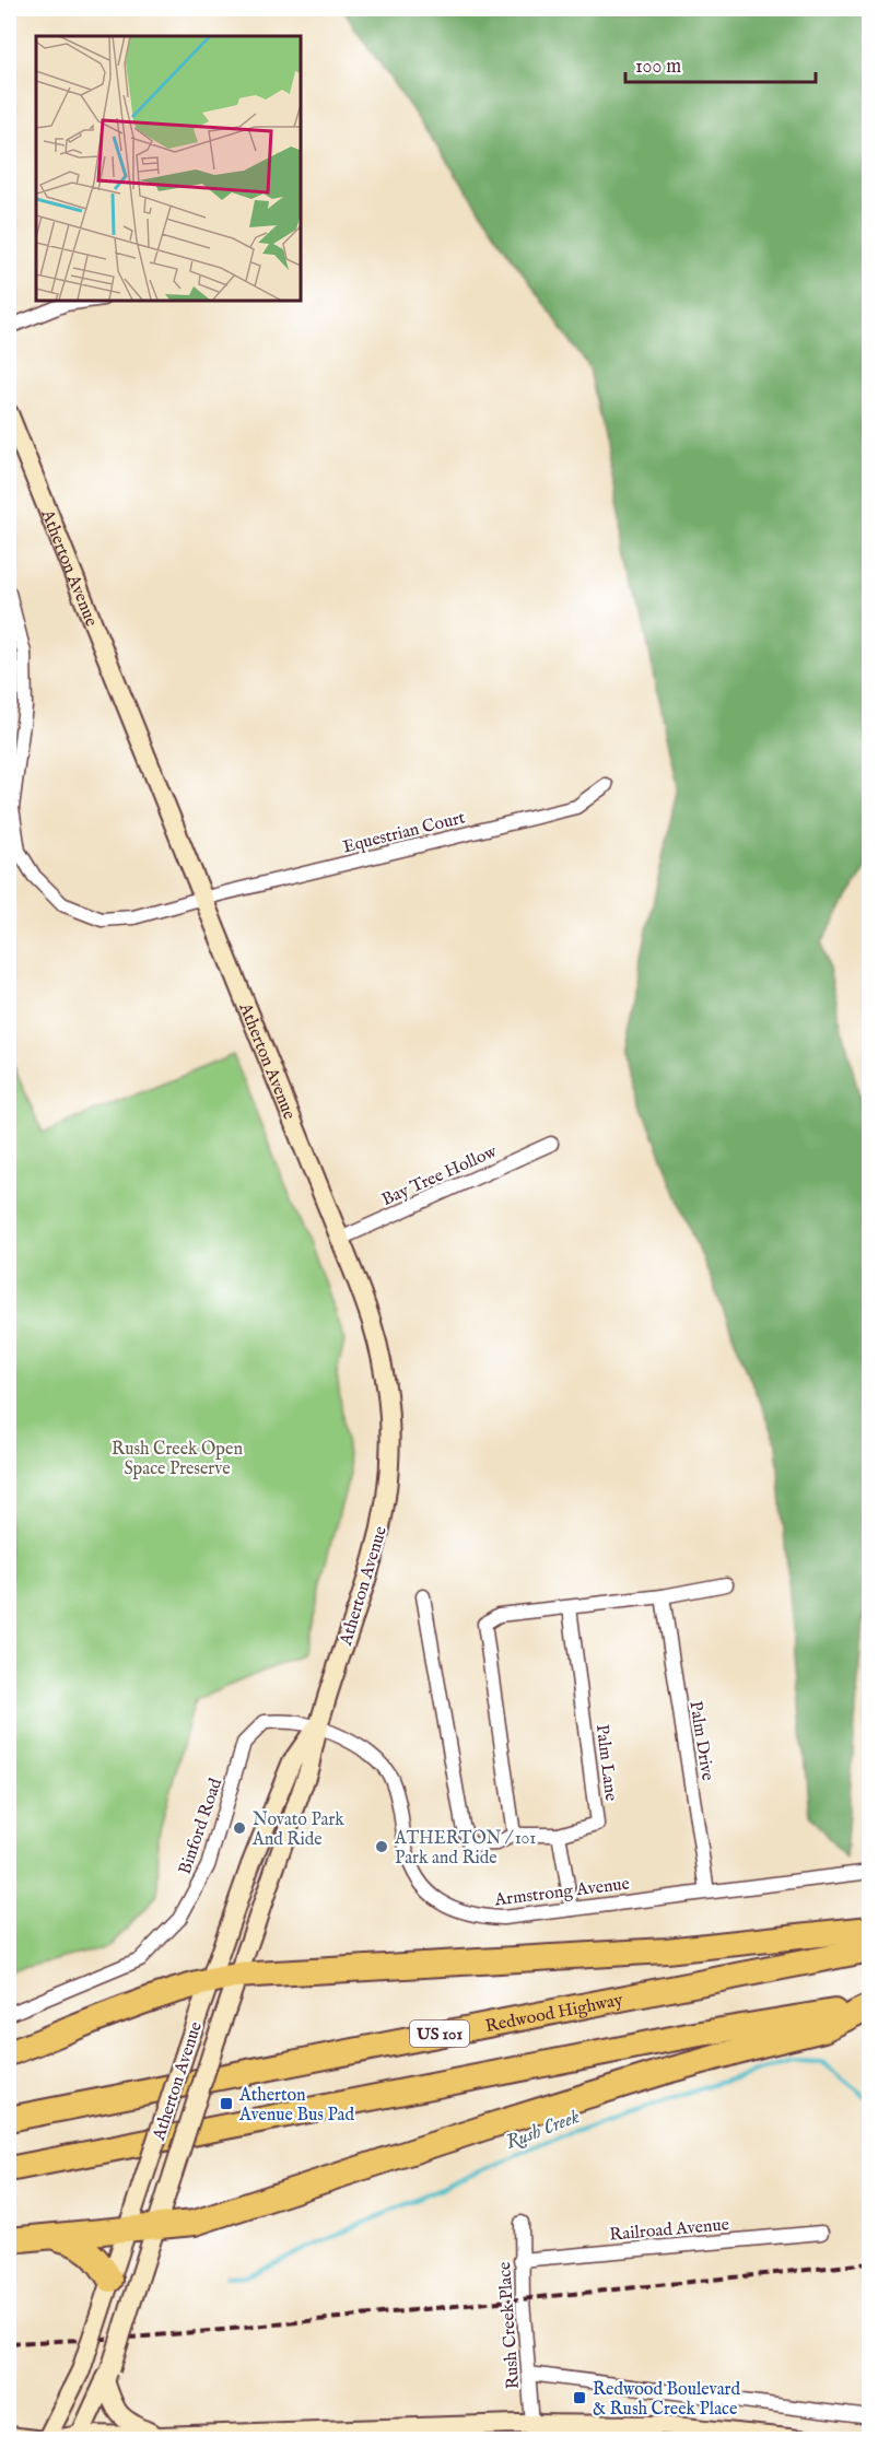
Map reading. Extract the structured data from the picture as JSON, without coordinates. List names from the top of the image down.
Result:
{
  "streets": {
    "highway": ["Redwood Highway", "US 101"],
    "main road": ["Atherton Avenue"],
    "street": [
      "Equestrian Court",
      "Bay Tree Hollow",
      "Palm Drive",
      "Palm Lane",
      "Binford Road",
      "Armstrong Avenue",
      "Railroad Avenue",
      "Rush Creek Place"
    ]
  },
  "crossings": [
    ["Atherton Avenue", "Equestrian Court"],
    ["Atherton Avenue", "Bay Tree Hollow"],
    ["Atherton Avenue", "Binford Road"],
    ["Atherton Avenue", "Armstrong Avenue"],
    ["Palm Drive", "Armstrong Avenue"],
    ["Binford Road", "Armstrong Avenue"],
    ["Railroad Avenue", "Rush Creek Place"]
  ],
  "water": ["Rush Creek"],
  "parks": ["Rush Creek Open Space Preserve"],
  "places": {
    "other": ["Novato Park And Ride", "ATHERTON / 101 Park and Ride"],
    "transit": ["Atherton Avenue Bus Pad", "Redwood Boulevard & Rush Creek Place"]
  },
  "scale_bar": "100 m"
}
